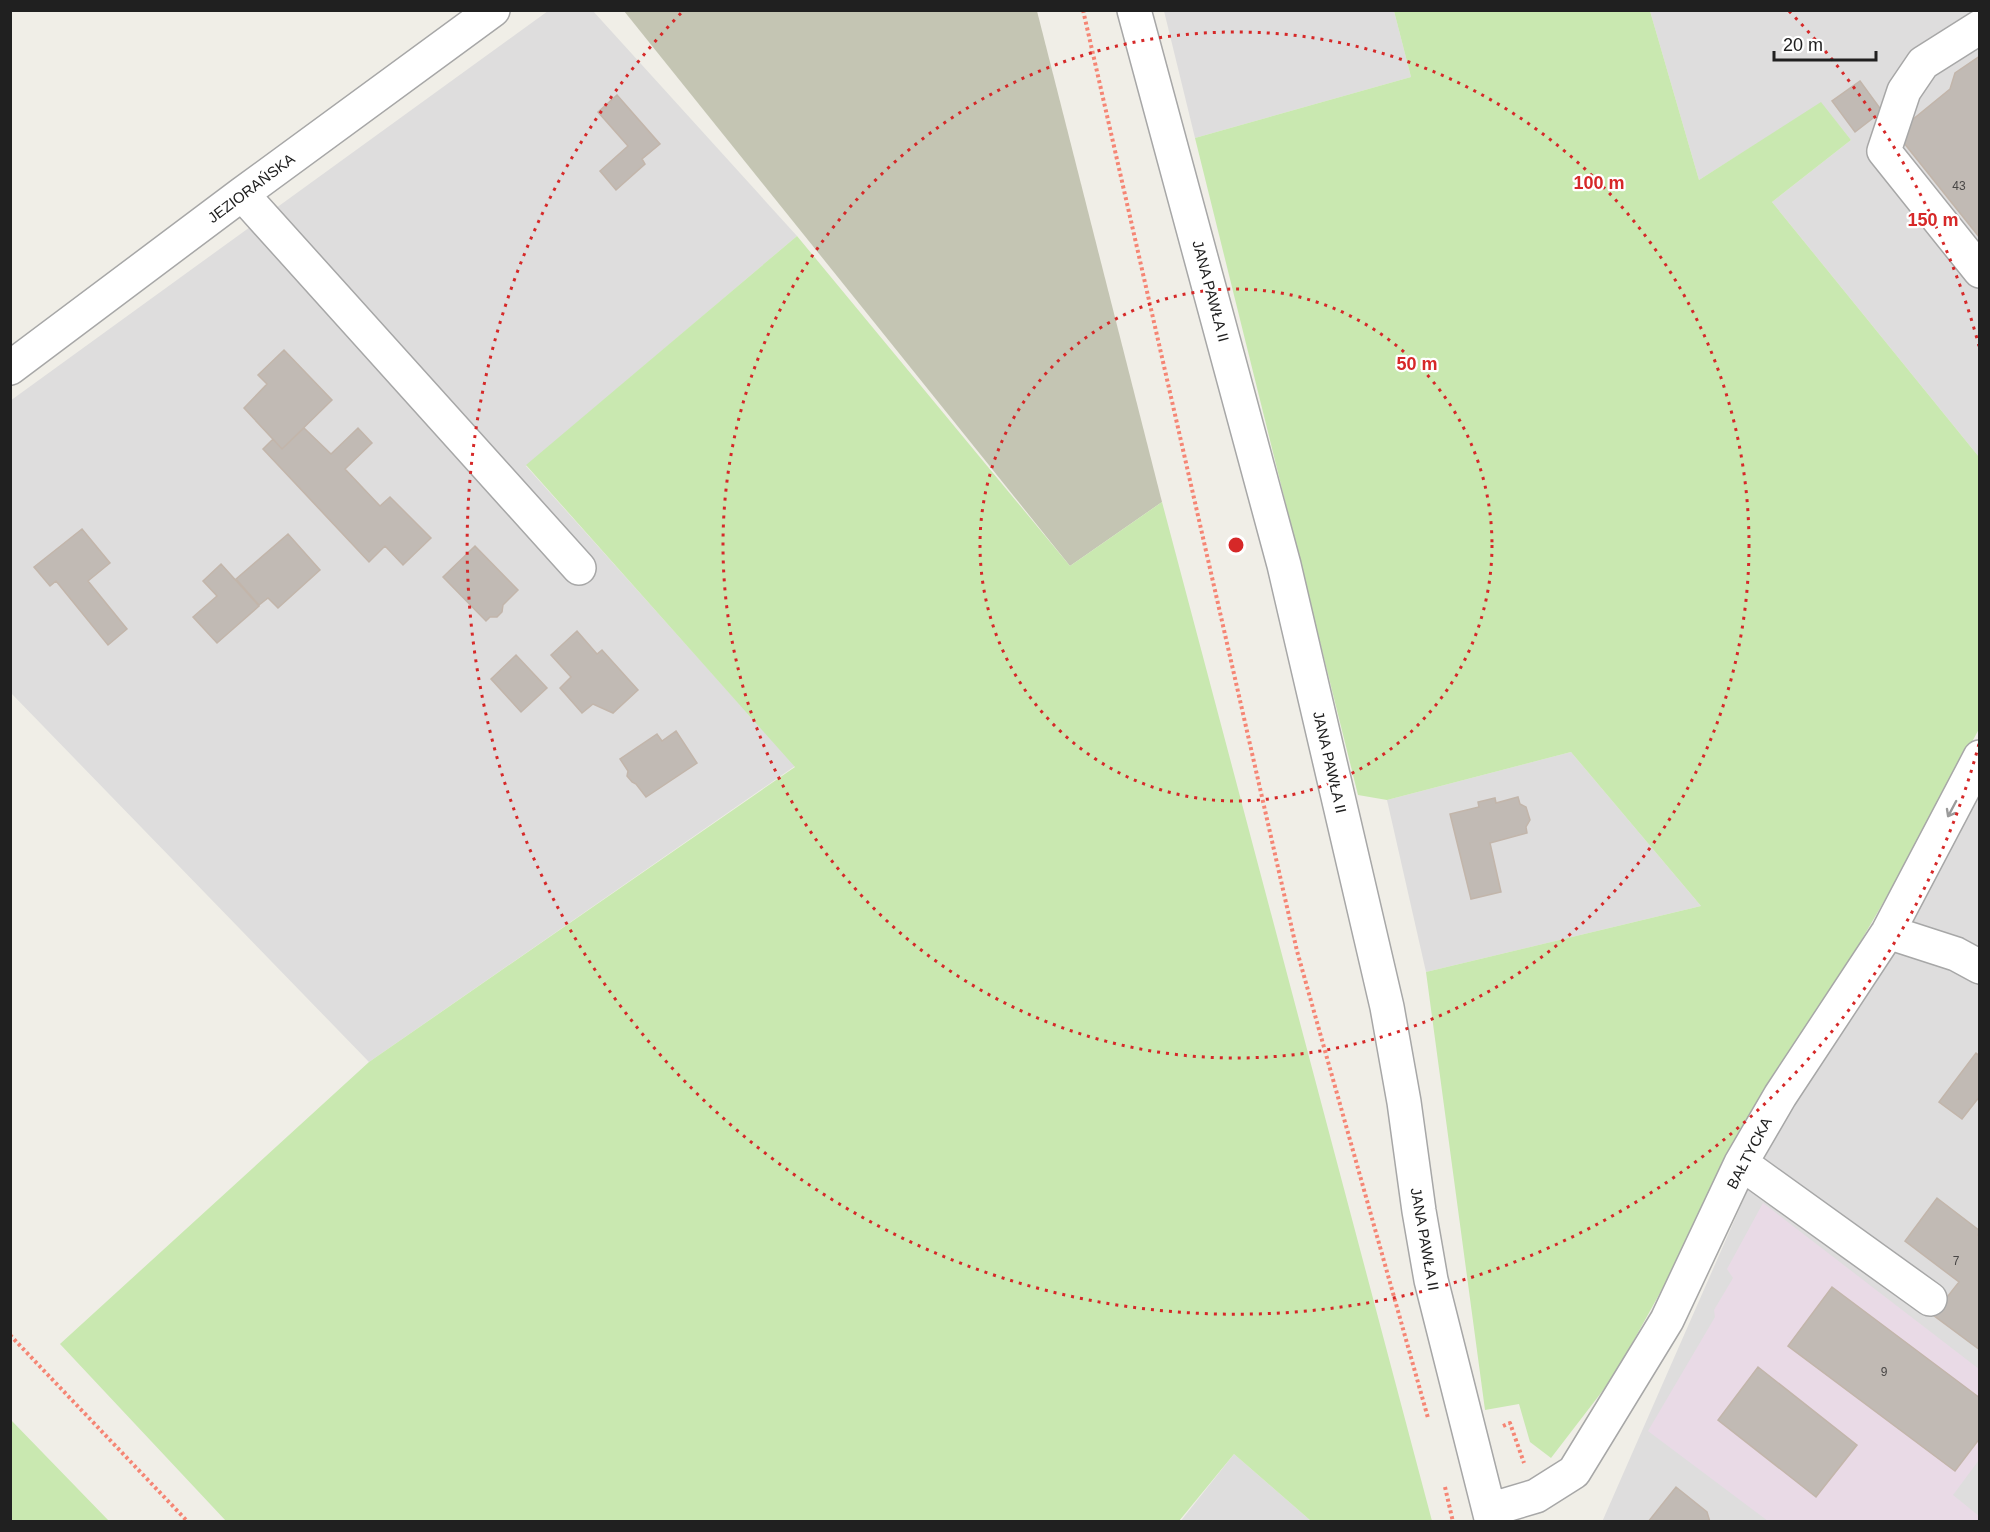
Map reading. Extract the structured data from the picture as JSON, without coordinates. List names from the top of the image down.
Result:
{
  "streets": {
    "street": ["JEZIORAŃSKA", "JANA PAWŁA II", "BAŁTYCKA"]
  },
  "crossings": [
    ["JANA PAWŁA II", "BAŁTYCKA"]
  ],
  "house_numbers": ["43", "7", "9"],
  "scale_bar": "20 m",
  "rings": ["100 m", "150 m", "50 m"]
}
